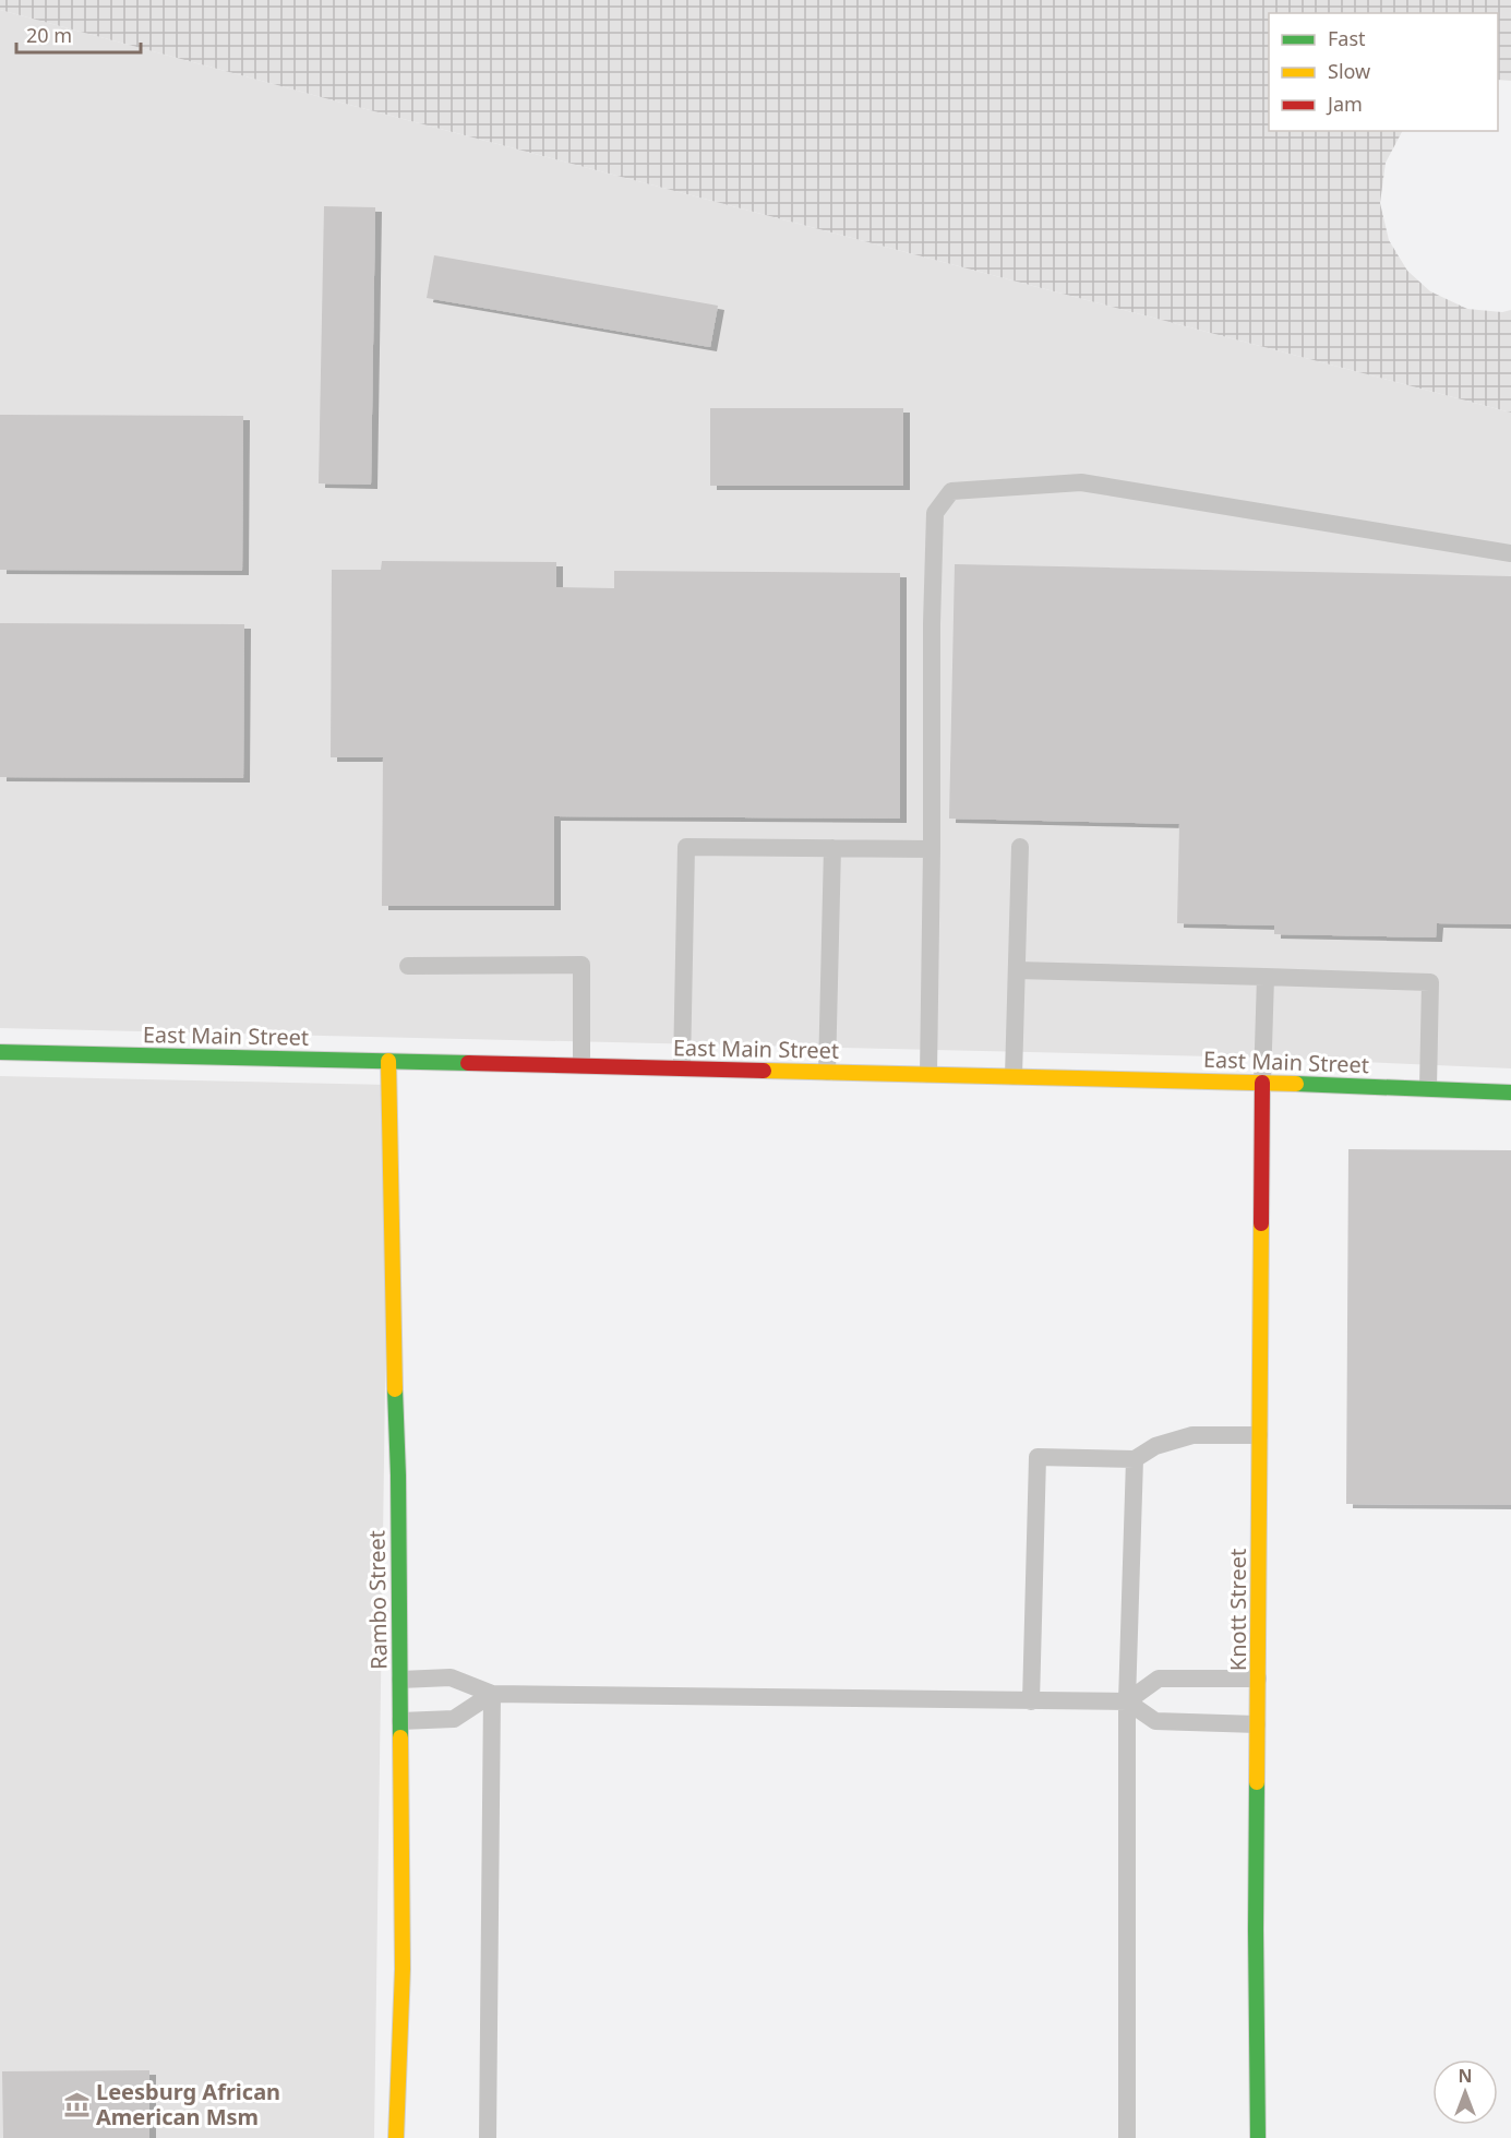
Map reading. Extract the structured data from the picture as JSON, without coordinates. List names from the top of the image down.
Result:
{
  "streets": {
    "street": ["East Main Street", "Rambo Street", "Knott Street"]
  },
  "crossings": [
    ["East Main Street", "Rambo Street"],
    ["East Main Street", "Knott Street"]
  ],
  "places": {
    "museum": ["Leesburg African American Msm"]
  },
  "legend": ["Fast", "Slow", "Jam"],
  "scale_bar": "20 m",
  "north": "top"
}
